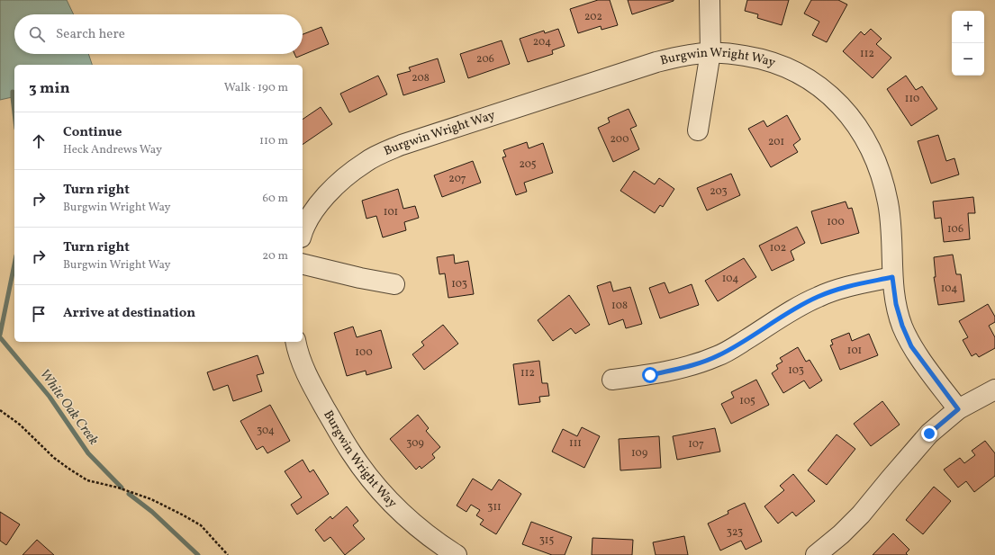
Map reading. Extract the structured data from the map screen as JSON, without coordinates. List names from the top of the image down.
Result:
{
  "streets": {
    "street": ["Burgwin Wright Way"]
  },
  "water": ["White Oak Creek"],
  "house_numbers": [
    "202",
    "204",
    "112",
    "206",
    "208",
    "110",
    "200",
    "201",
    "205",
    "207",
    "203",
    "101",
    "100",
    "106",
    "102",
    "104",
    "103",
    "104",
    "108",
    "101",
    "100",
    "103",
    "112",
    "105",
    "304",
    "309",
    "111",
    "107",
    "109",
    "311",
    "323",
    "315"
  ],
  "page": {
    "map_buttons": ["+", "−"],
    "search": "Search here",
    "heading": ["3 min", "Walk · 190 m"],
    "list": [
      ["Continue", "Heck Andrews Way", "110 m"],
      ["Turn right", "Burgwin Wright Way", "60 m"],
      ["Turn right", "Burgwin Wright Way", "20 m"],
      "Arrive at destination"
    ]
  }
}
